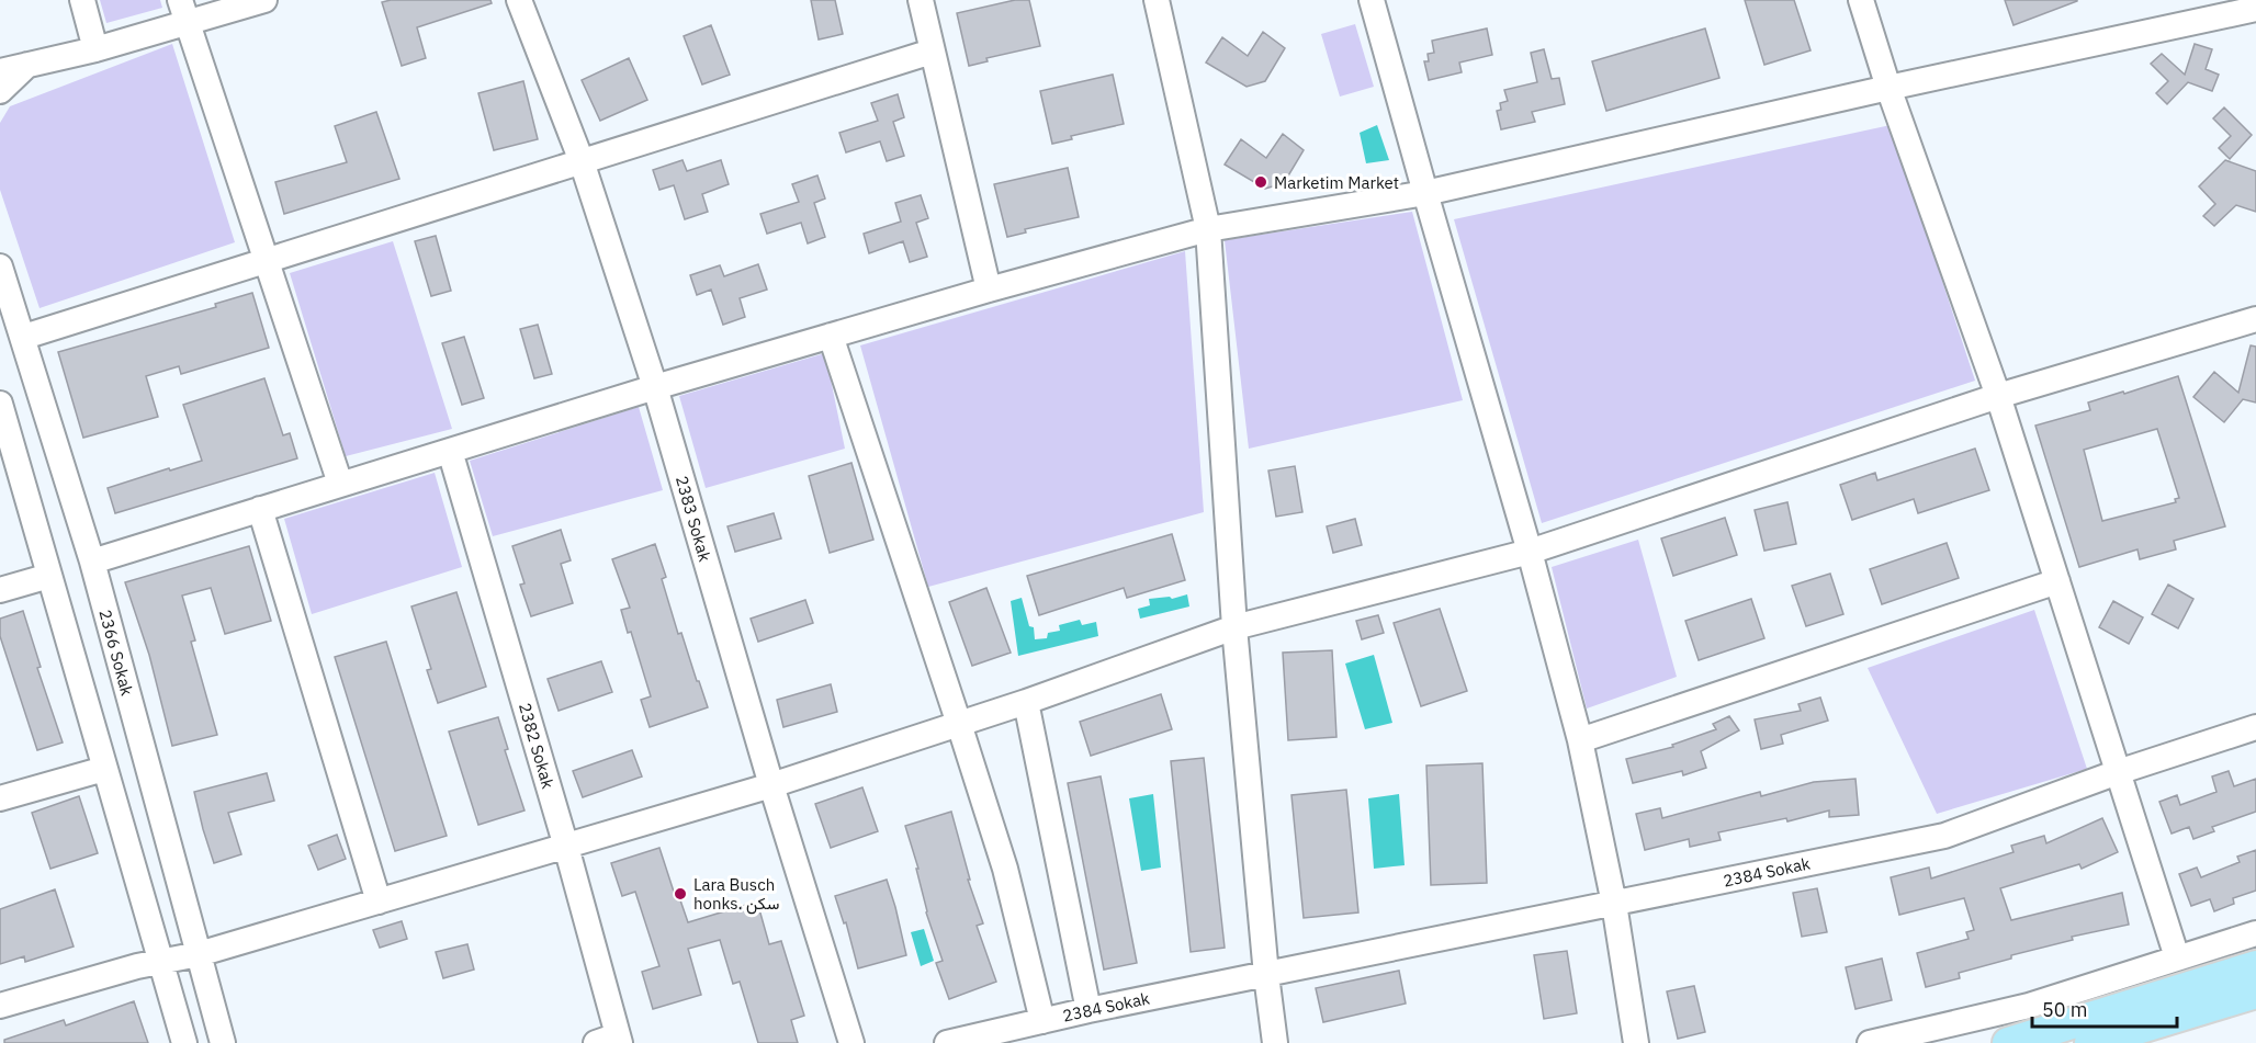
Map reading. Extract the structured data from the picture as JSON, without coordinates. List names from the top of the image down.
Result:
{
  "streets": {
    "street": [
      "2383 Sokak",
      "2366 Sokak",
      "2382 Sokak",
      "2384 Sokak"
    ]
  },
  "places": ["Marketim Market", "Lara Busch honks. سكن"],
  "scale_bar": "50 m"
}
